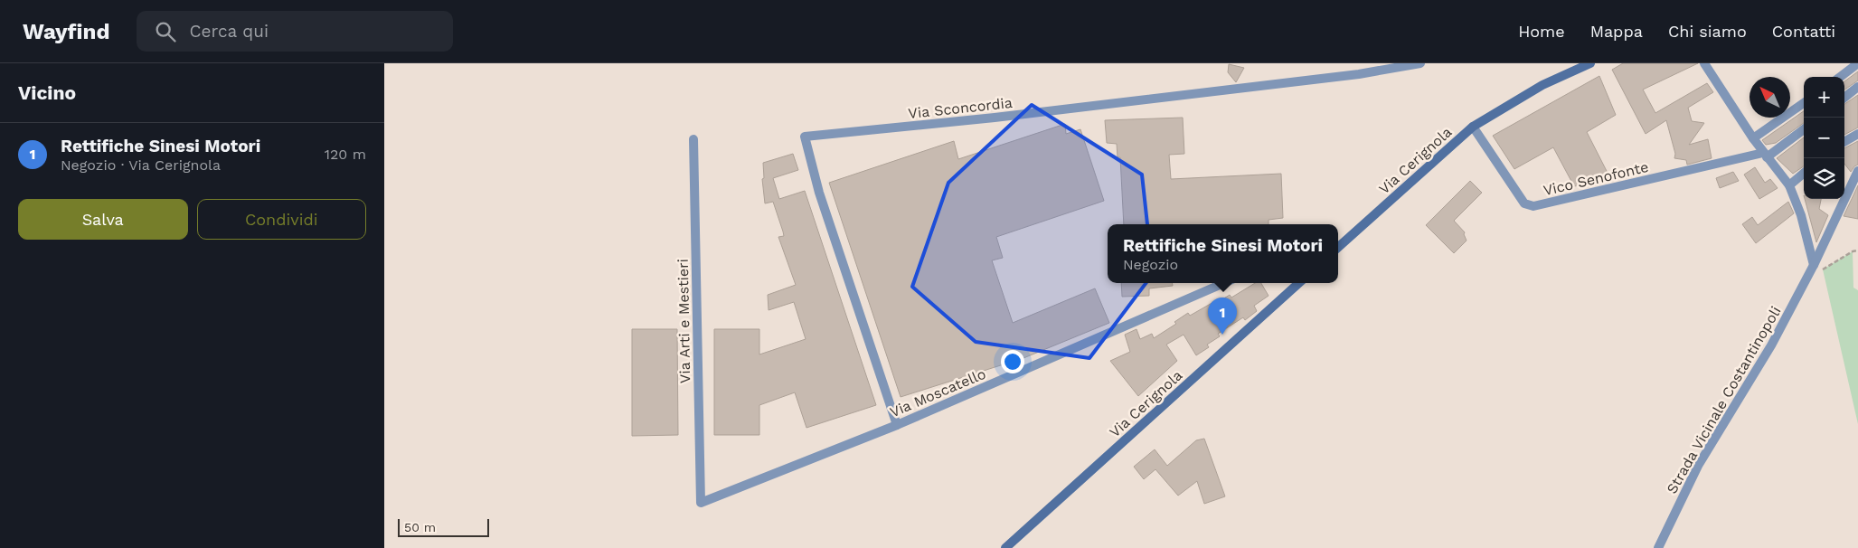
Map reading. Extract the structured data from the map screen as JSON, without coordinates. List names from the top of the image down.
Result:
{
  "streets": {
    "street": [
      "Via Sconcordia",
      "Via Cerignola",
      "Vico Senofonte",
      "Via Arti e Mestieri",
      "Via Moscatello",
      "Strada Vicinale Costantinopoli"
    ]
  },
  "crossings": [
    ["Via Sconcordia", "Via Moscatello"],
    ["Via Cerignola", "Vico Senofonte"],
    ["Via Arti e Mestieri", "Via Moscatello"]
  ],
  "scale_bar": "50 m",
  "north": "top left",
  "page": {
    "header": "Wayfind",
    "search": "Cerca qui",
    "nav": [
      "Home",
      "Mappa",
      "Chi siamo",
      "Contatti"
    ],
    "heading": "Vicino",
    "map_buttons": ["+", "−"],
    "list": [
      {
        "mark": "1",
        "name": "Rettifiche Sinesi Motori",
        "note": "Negozio · Via Cerignola",
        "value": "120 m"
      }
    ],
    "buttons": ["Salva", "Condividi"],
    "popup": ["Rettifiche Sinesi Motori", "Negozio"],
    "pins": "1",
    "scale": "50 m"
  }
}
